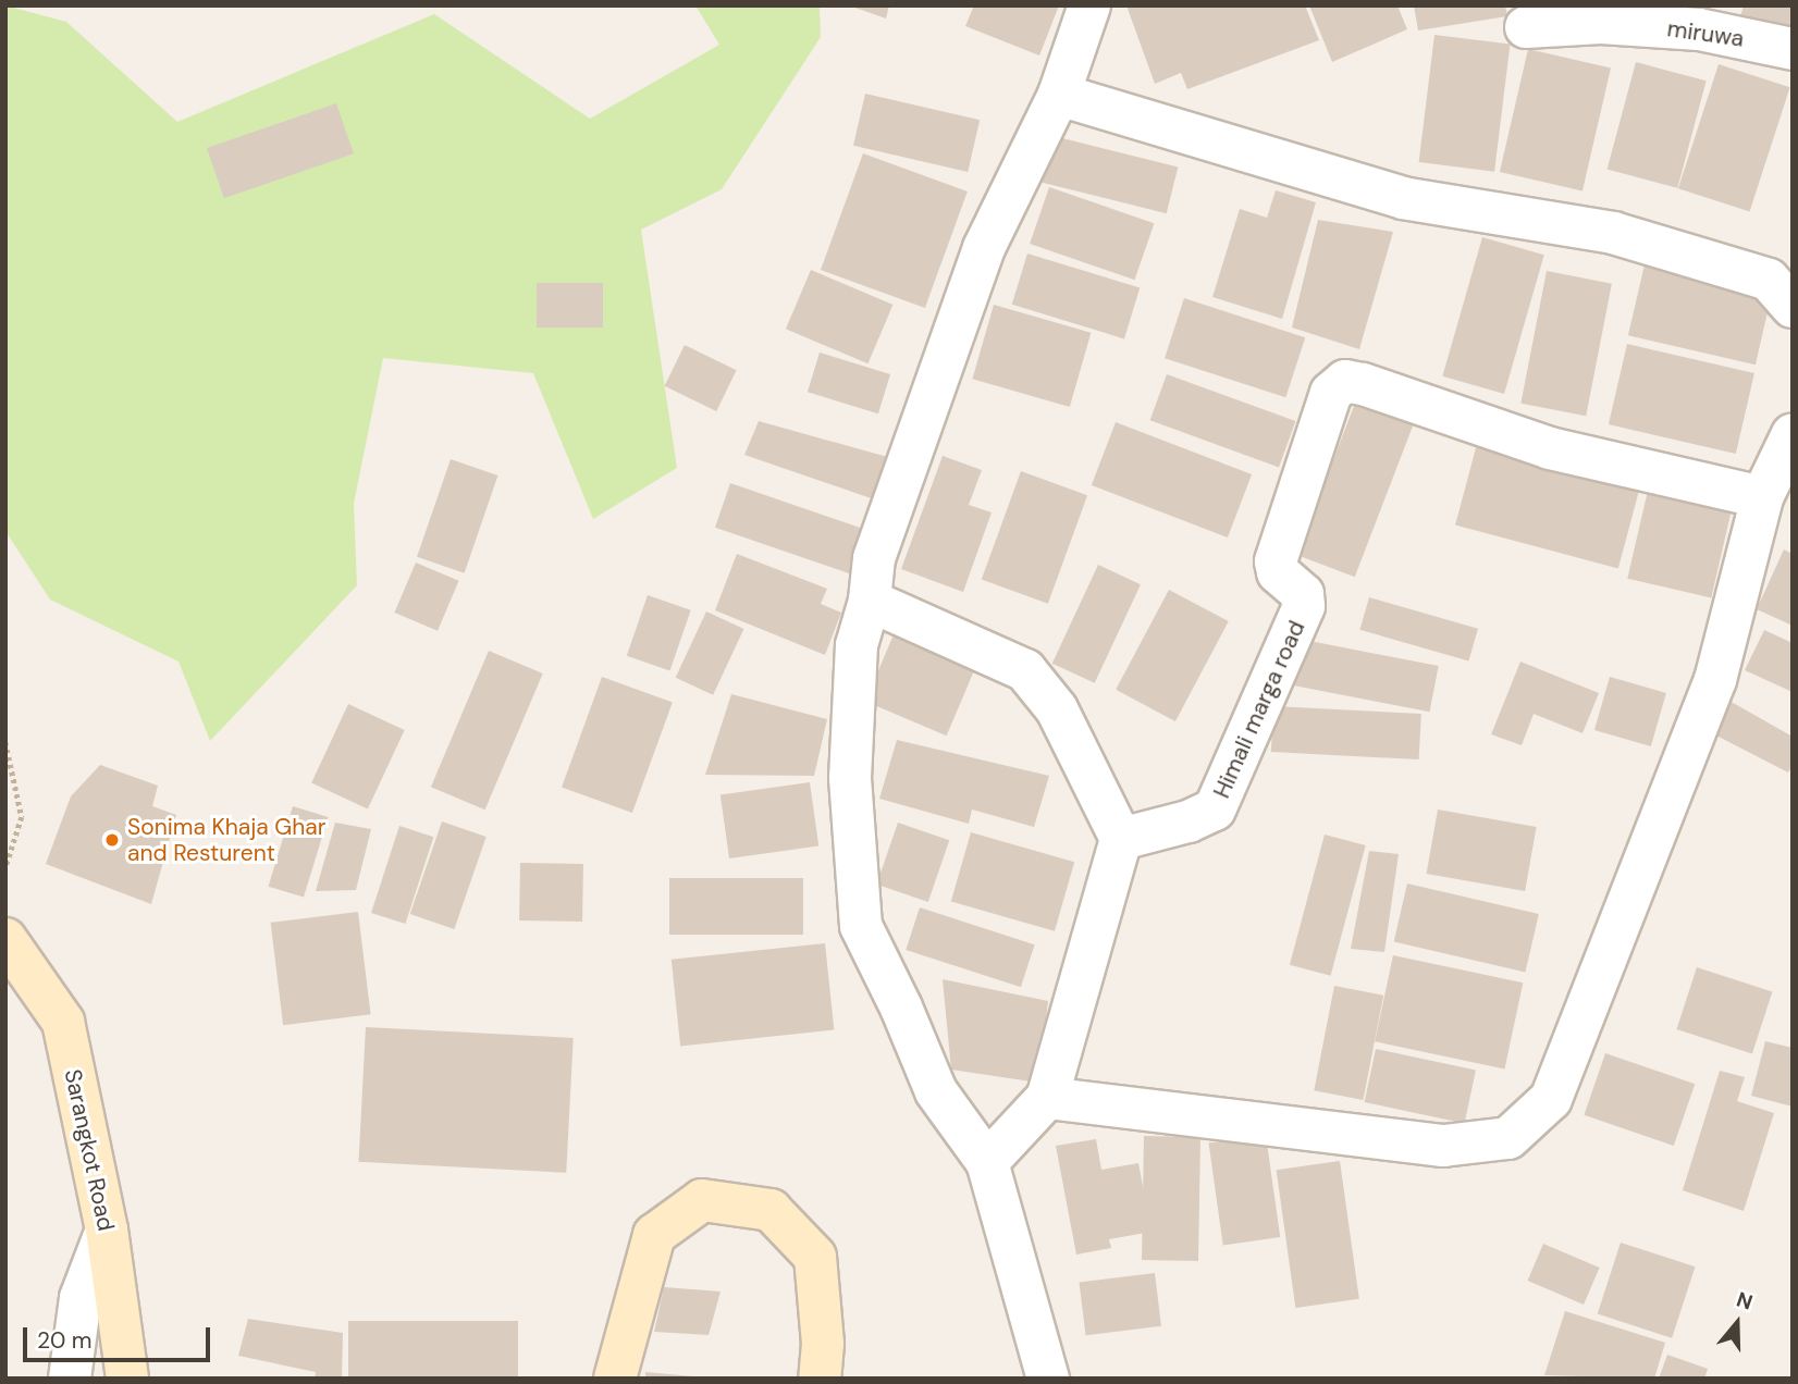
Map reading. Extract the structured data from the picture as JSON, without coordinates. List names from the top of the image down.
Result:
{
  "streets": {
    "street": ["miruwa", "Himali marga road", "Sarangkot Road"]
  },
  "places": ["Sonima Khaja Ghar and Resturent"],
  "scale_bar": "20 m",
  "north": "top"
}
